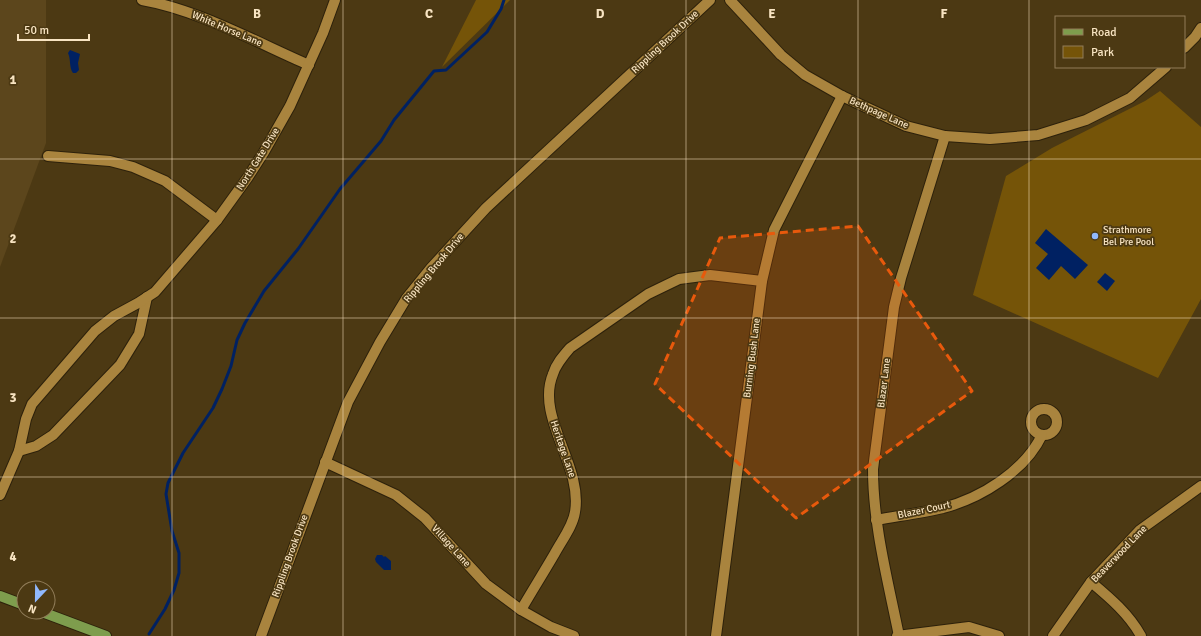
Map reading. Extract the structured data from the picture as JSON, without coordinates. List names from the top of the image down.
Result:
{
  "streets": {
    "street": [
      "White Horse Lane",
      "Rippling Brook Drive",
      "Bethpage Lane",
      "North Gate Drive",
      "Burning Bush Lane",
      "Blazer Lane",
      "Heritage Lane",
      "Blazer Court",
      "Village Lane",
      "Beaverwood Lane"
    ]
  },
  "crossings": [
    ["White Horse Lane", "North Gate Drive"],
    ["Rippling Brook Drive", "Village Lane"],
    ["Bethpage Lane", "Burning Bush Lane"],
    ["Bethpage Lane", "Blazer Lane"],
    ["Burning Bush Lane", "Heritage Lane"],
    ["Blazer Lane", "Blazer Court"],
    ["Heritage Lane", "Village Lane"]
  ],
  "places": ["Strathmore Bel Pre Pool"],
  "legend": ["Road", "Park"],
  "scale_bar": "50 m",
  "north": "bottom",
  "grid": {
    "columns": [
      "B",
      "C",
      "D",
      "E",
      "F"
    ],
    "rows": [
      "1",
      "2",
      "3",
      "4"
    ]
  }
}
